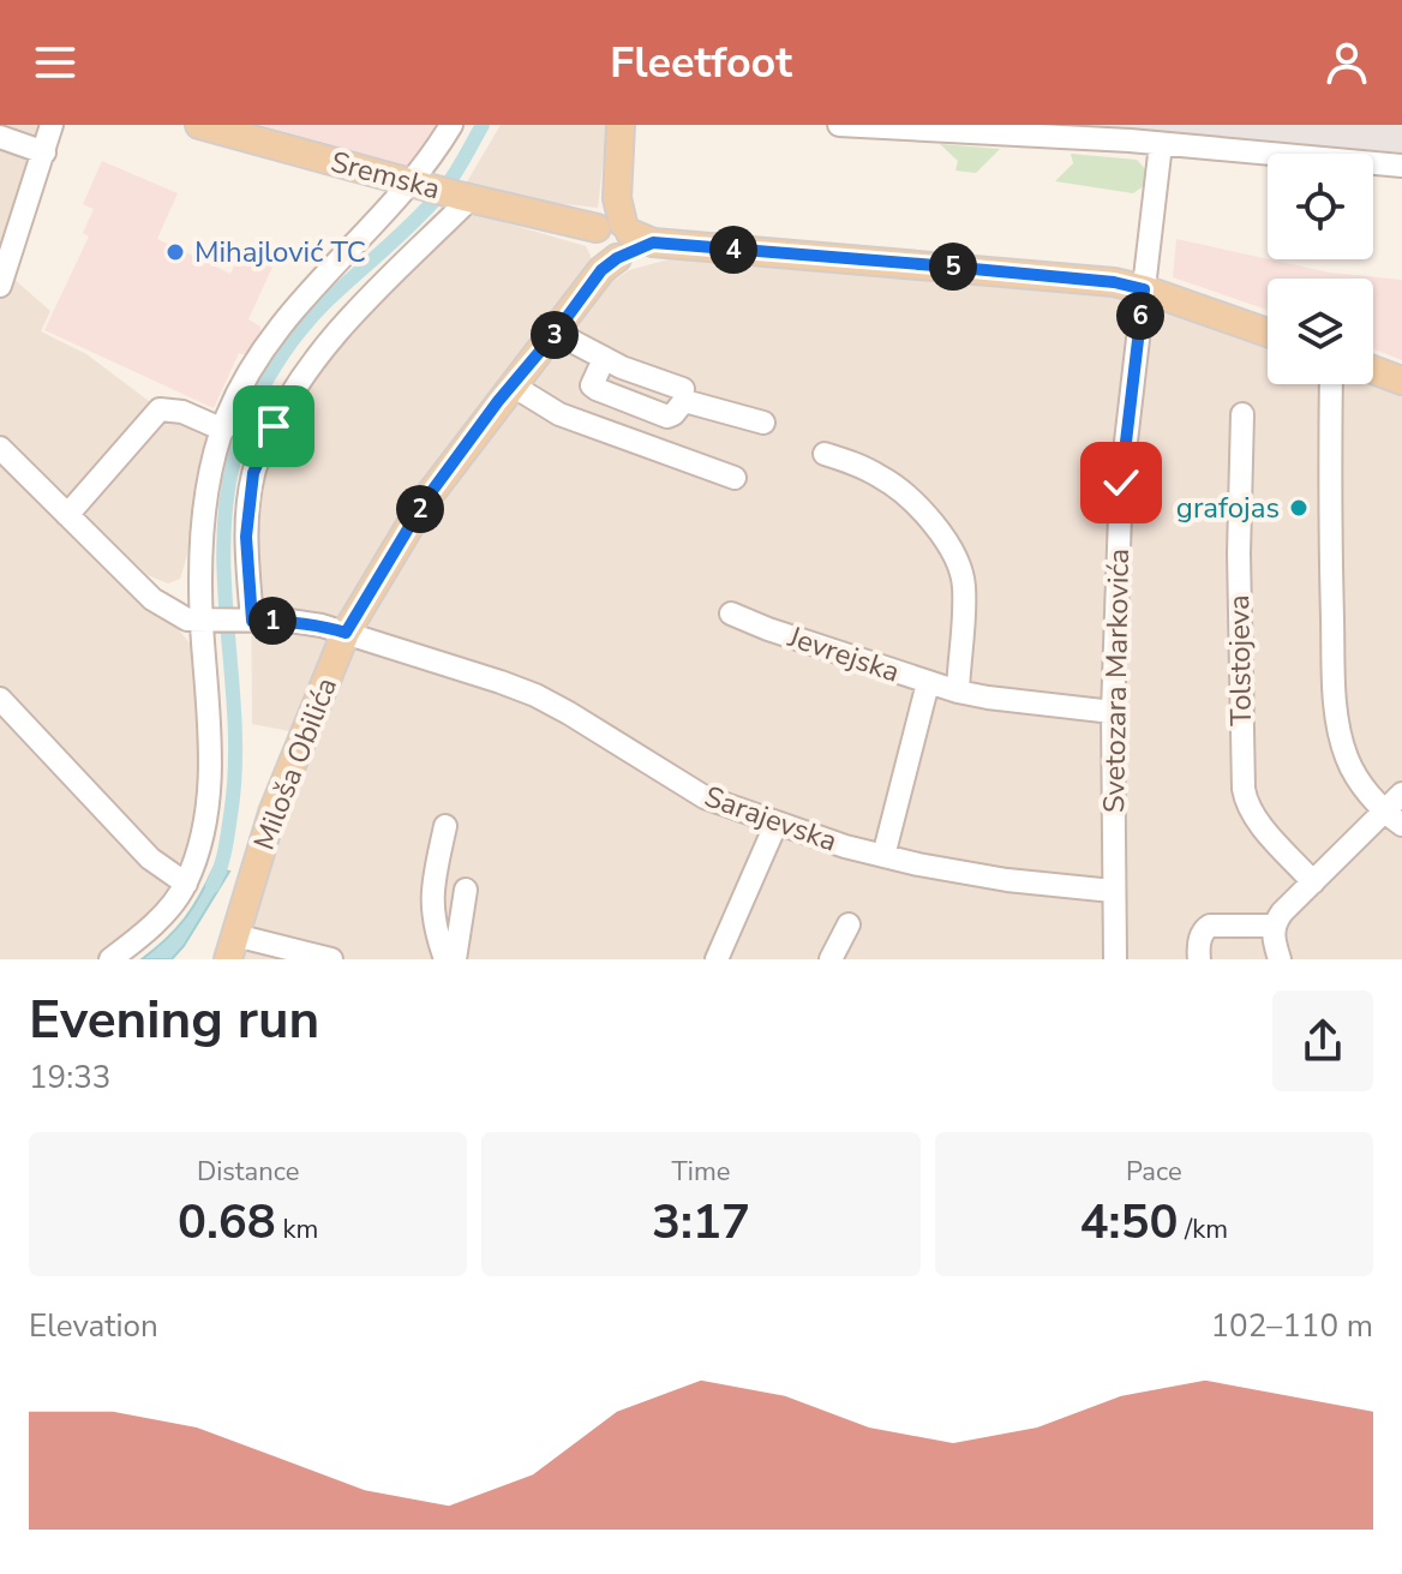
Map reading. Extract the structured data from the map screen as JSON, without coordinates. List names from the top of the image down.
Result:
{
  "streets": {
    "main road": ["Sremska", "Miloša Obilića"],
    "street": [
      "Jevrejska",
      "Tolstojeva",
      "Svetozara Markovića",
      "Sarajevska"
    ]
  },
  "crossings": [
    ["Sremska", "Svetozara Markovića"],
    ["Sremska", "Miloša Obilića"],
    ["Jevrejska", "Svetozara Markovića"],
    ["Svetozara Markovića", "Sarajevska"],
    ["Miloša Obilića", "Sarajevska"]
  ],
  "places": ["Mihajlović TC", "grafojas"],
  "page": {
    "header": "Fleetfoot",
    "pins": [
      "4",
      "5",
      "6",
      "3",
      "2",
      "1"
    ],
    "heading": ["Evening run", "19:33"],
    "stats": [
      ["Distance", "0.68 km"],
      ["Time", "3:17"],
      ["Pace", "4:50 /km"]
    ],
    "chart": ["Elevation", "102–110 m"]
  }
}
